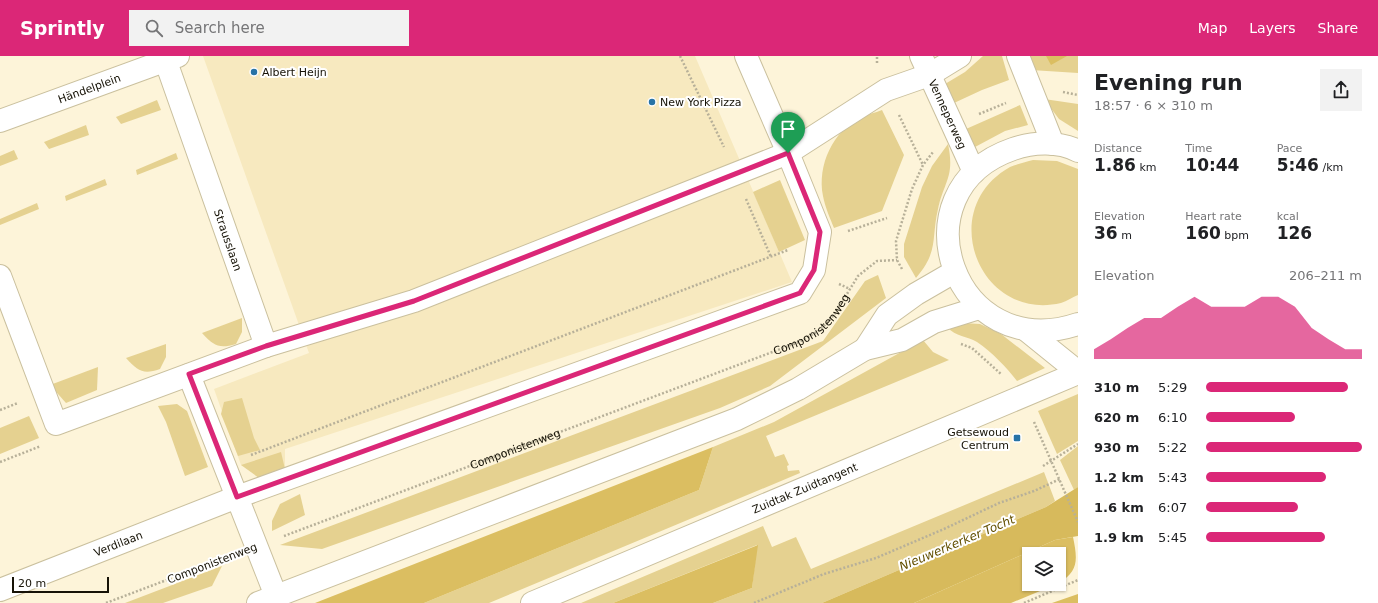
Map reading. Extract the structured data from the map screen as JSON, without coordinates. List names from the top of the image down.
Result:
{
  "streets": {
    "street": [
      "Händelplein",
      "Venneperweg",
      "Strausslaan",
      "Zuidtak Zuidtangent",
      "Verdilaan"
    ],
    "path": ["Componistenweg"]
  },
  "crossings": [
    ["Händelplein", "Strausslaan"]
  ],
  "water": ["Nieuwerkerker Tocht"],
  "places": {
    "other": ["Albert Heijn", "New York Pizza"],
    "transit": ["Getsewoud Centrum"]
  },
  "scale_bar": "20 m",
  "page": {
    "header": "Sprintly",
    "search": "Search here",
    "nav": ["Map", "Layers", "Share"],
    "heading": ["Evening run", "18:57 · 6 × 310 m"],
    "stats": [
      ["Distance", "1.86 km"],
      ["Time", "10:44"],
      ["Pace", "5:46 /km"],
      ["Elevation", "36 m"],
      ["Heart rate", "160 bpm"],
      ["kcal", "126"]
    ],
    "chart": ["Elevation", "206–211 m"],
    "list": [
      {
        "name": "310 m",
        "note": "5:29"
      },
      {
        "name": "620 m",
        "note": "6:10"
      },
      {
        "name": "930 m",
        "note": "5:22"
      },
      {
        "name": "1.2 km",
        "note": "5:43"
      },
      {
        "name": "1.6 km",
        "note": "6:07"
      },
      {
        "name": "1.9 km",
        "note": "5:45"
      }
    ],
    "scale": "20 m"
  }
}
